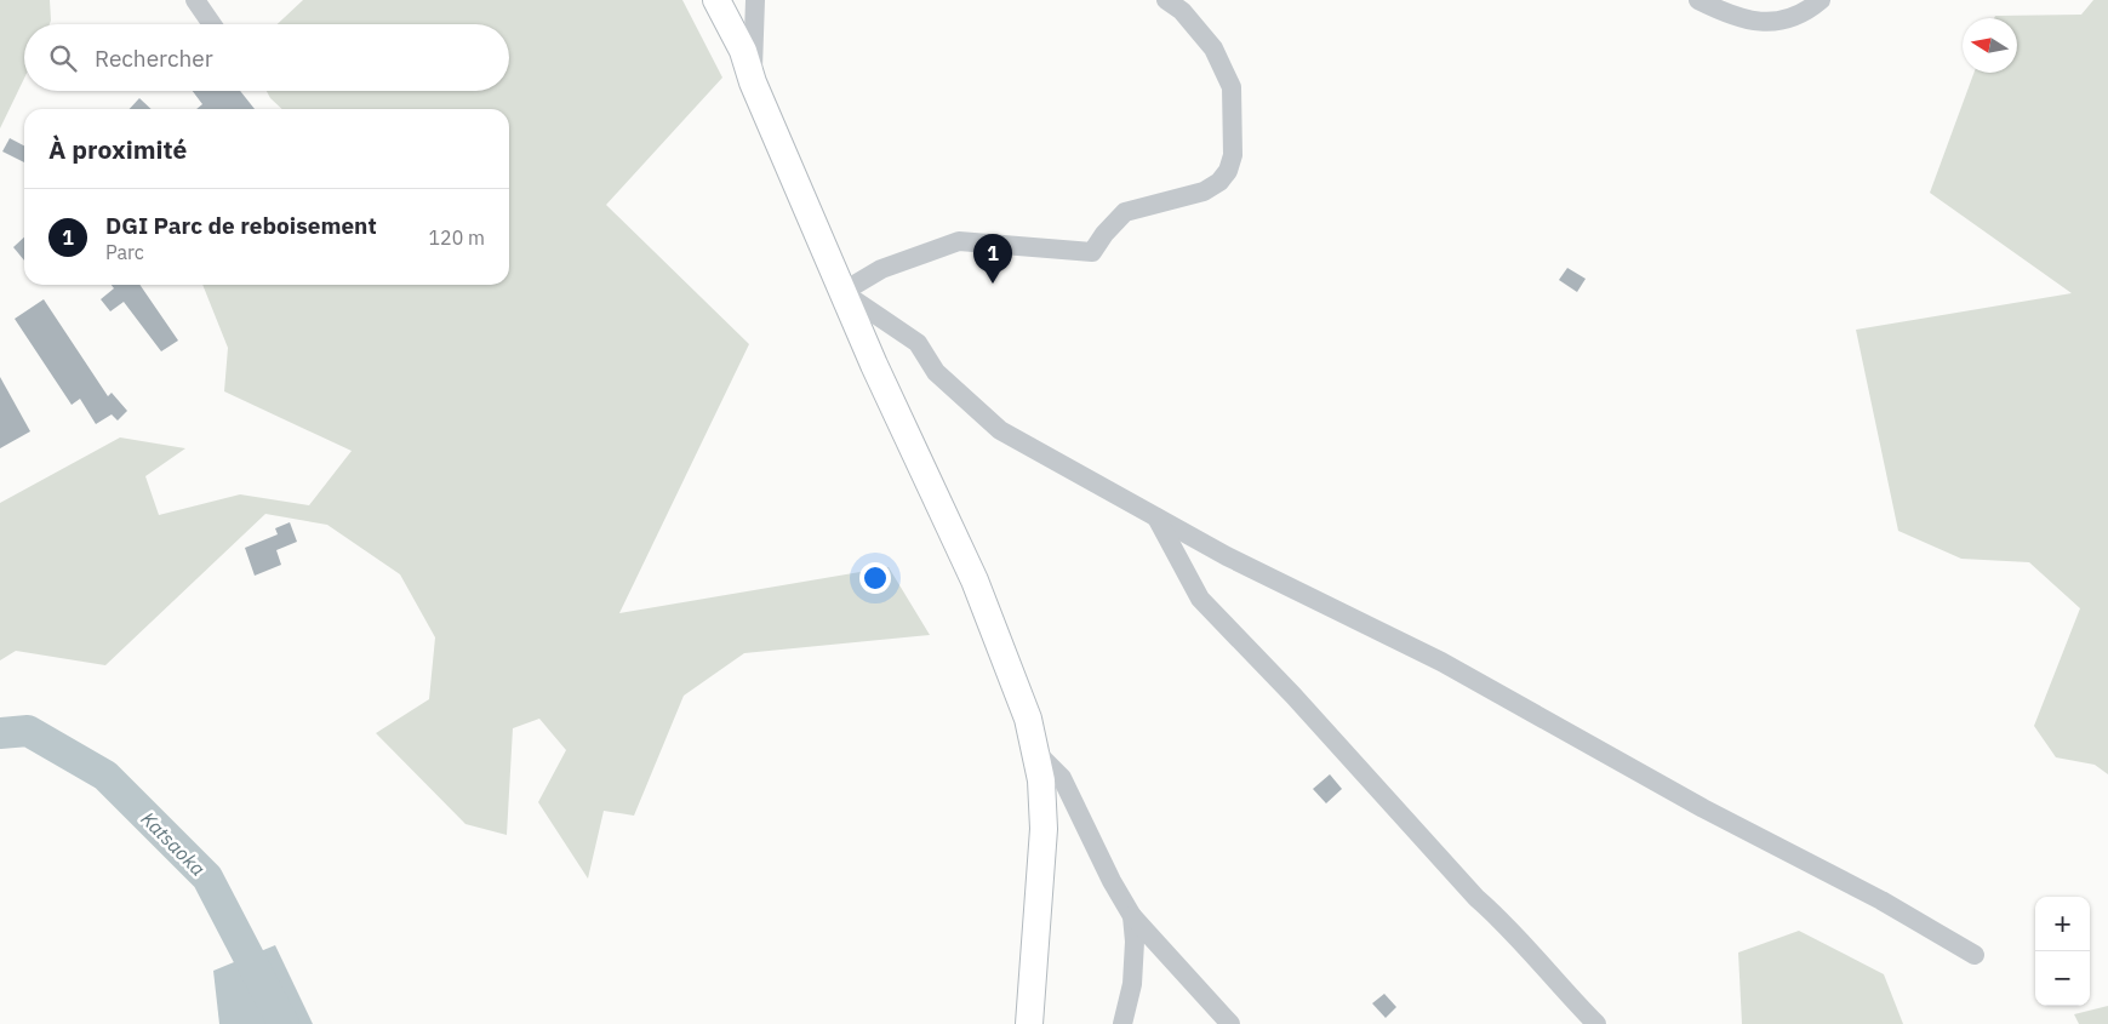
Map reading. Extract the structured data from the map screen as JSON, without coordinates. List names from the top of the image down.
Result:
{
  "water": ["Katsaoka"],
  "north": "left",
  "page": {
    "search": "Rechercher",
    "heading": "À proximité",
    "list": [
      {
        "mark": "1",
        "name": "DGI Parc de reboisement",
        "note": "Parc",
        "value": "120 m"
      }
    ],
    "pins": "1",
    "map_buttons": ["+", "−"]
  }
}
